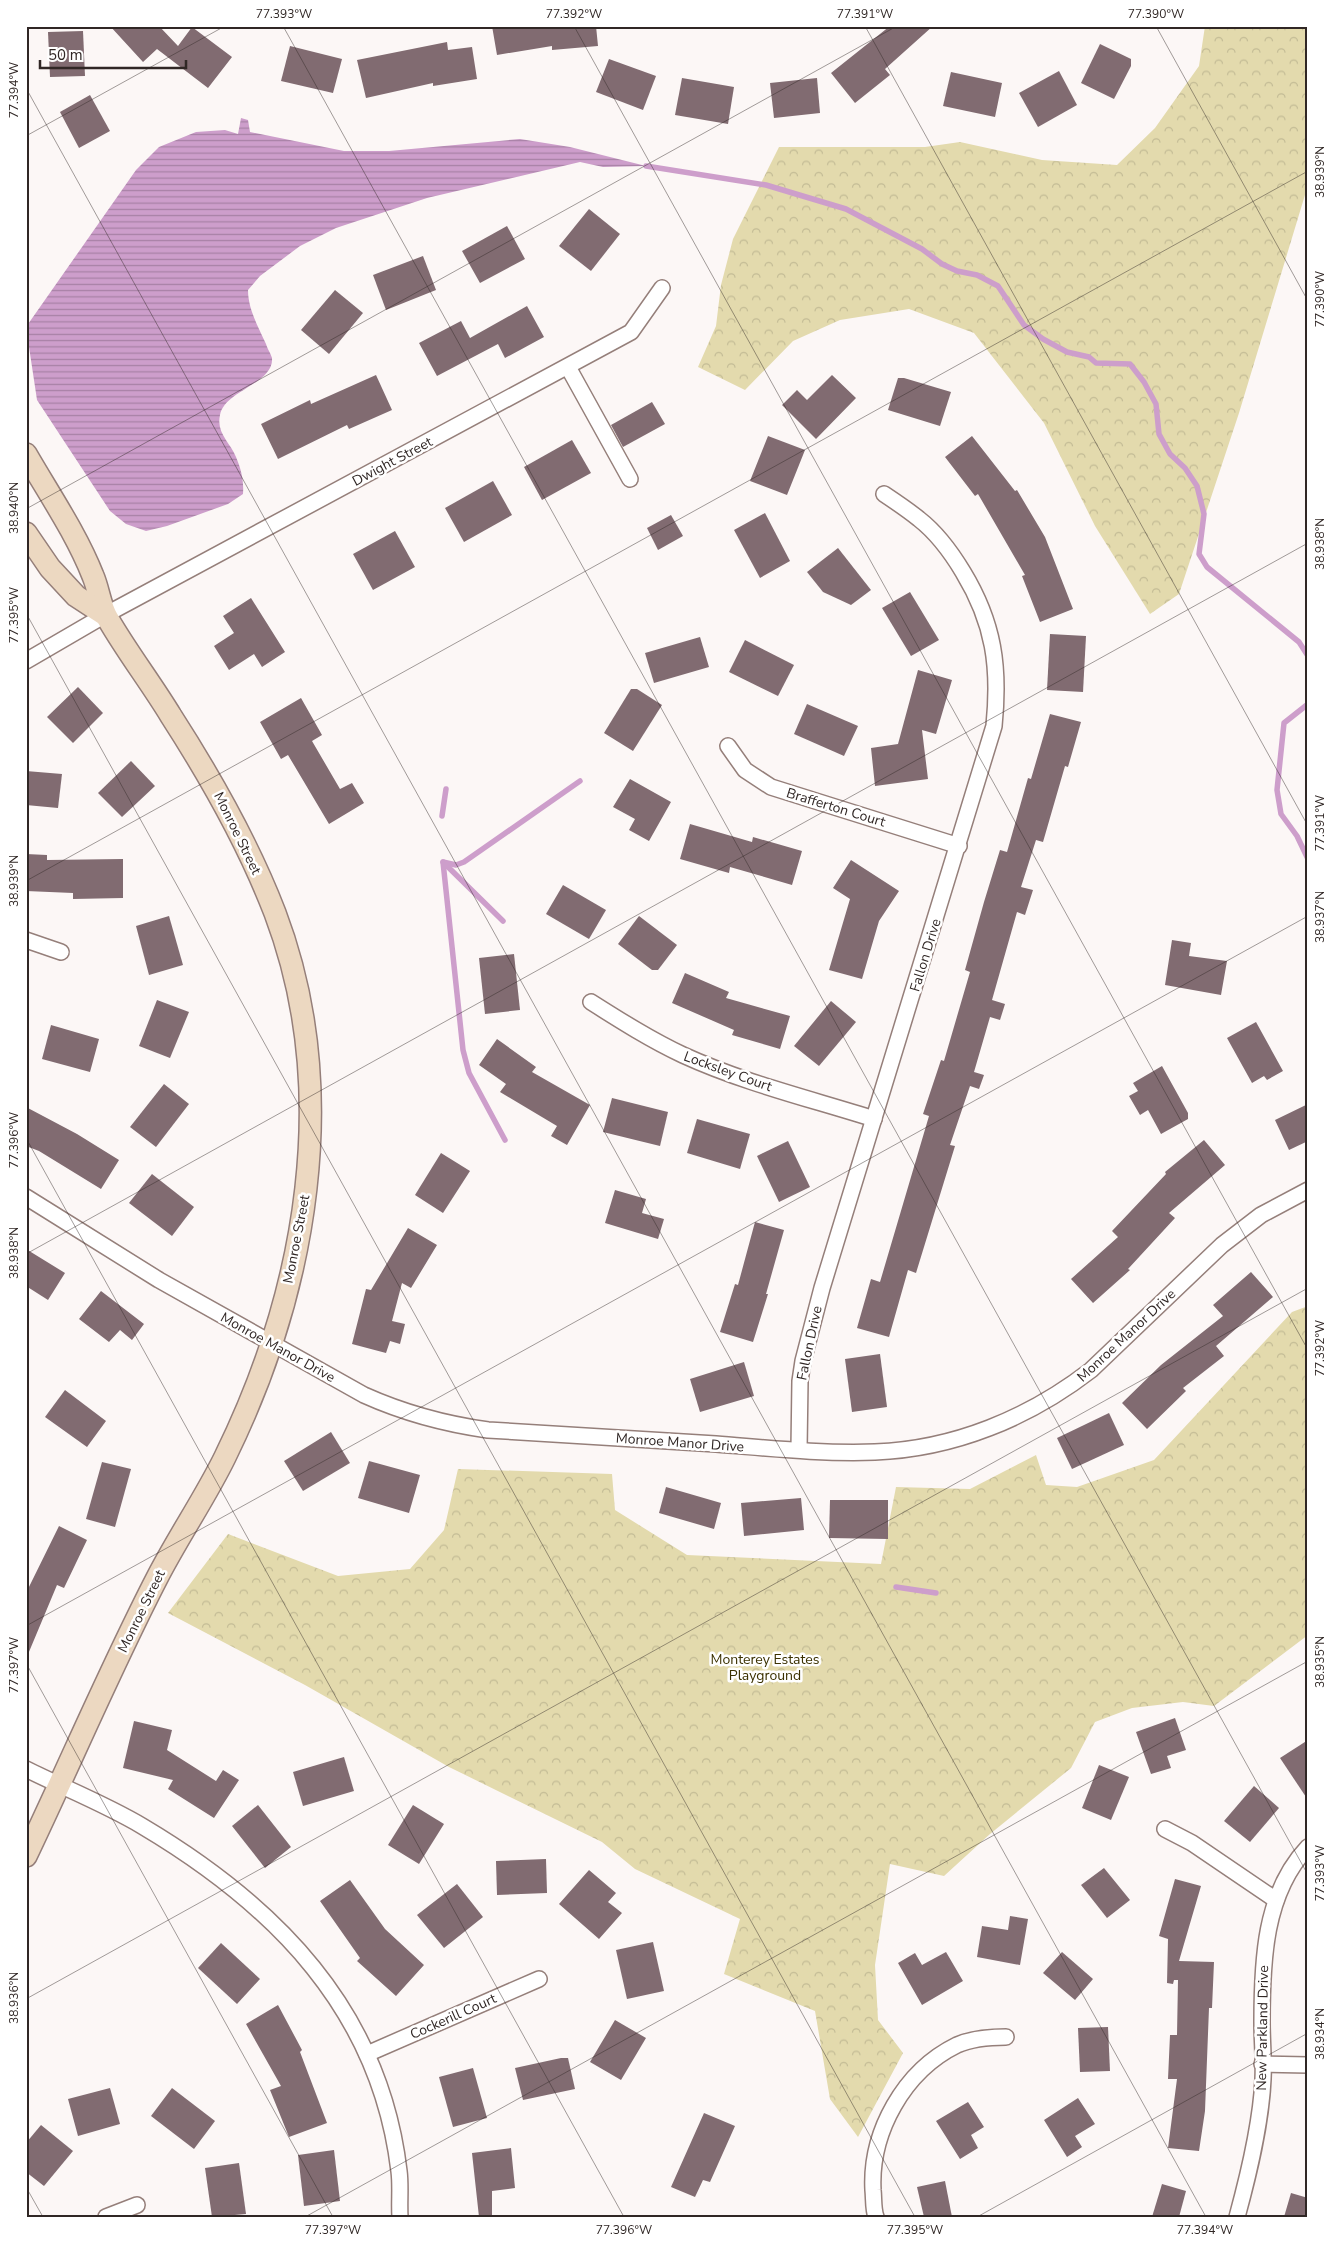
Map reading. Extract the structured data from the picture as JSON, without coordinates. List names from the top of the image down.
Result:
{
  "streets": {
    "main road": ["Monroe Street"],
    "street": [
      "Dwight Street",
      "Brafferton Court",
      "Fallon Drive",
      "Locksley Court",
      "Monroe Manor Drive",
      "Cockerill Court",
      "New Parkland Drive"
    ]
  },
  "crossings": [
    ["Dwight Street", "Monroe Street"],
    ["Brafferton Court", "Fallon Drive"],
    ["Monroe Street", "Monroe Manor Drive"],
    ["Fallon Drive", "Locksley Court"],
    ["Fallon Drive", "Monroe Manor Drive"]
  ],
  "parks": ["Monterey Estates Playground"],
  "scale_bar": "50 m",
  "coordinates": [
    "77.393°W",
    "77.392°W",
    "77.391°W",
    "77.390°W",
    "77.394°W",
    "38.939°N",
    "38.940°N",
    "38.938°N",
    "77.395°W",
    "38.937°N",
    "77.396°W",
    "38.935°N",
    "77.397°W",
    "38.936°N",
    "38.934°N"
  ]
}
